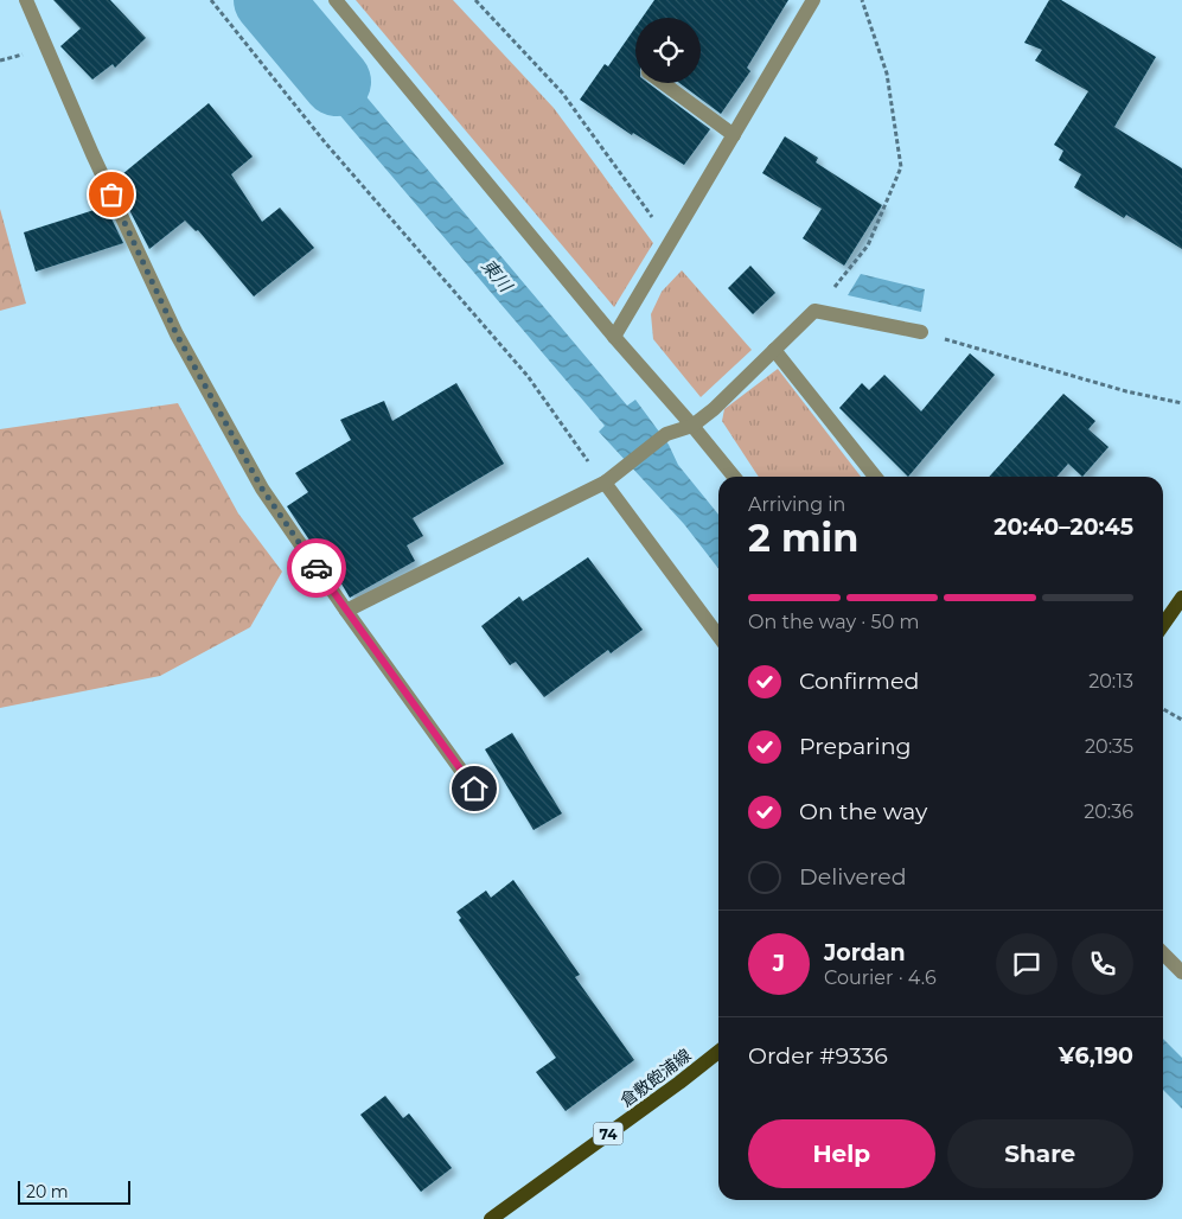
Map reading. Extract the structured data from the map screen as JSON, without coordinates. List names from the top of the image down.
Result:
{
  "streets": {
    "main road": ["倉敷飽浦線", "74"]
  },
  "water": ["東川"],
  "scale_bar": "20 m",
  "page": {
    "heading": ["2 min", "Arriving in", "20:40–20:45"],
    "panel": [
      "Jordan",
      "Courier · 4.6",
      "Order #9336",
      "¥6,190"
    ],
    "bar": "On the way · 50 m",
    "list": [
      ["Confirmed", "20:13"],
      ["Preparing", "20:35"],
      ["On the way", "20:36"],
      "Delivered"
    ],
    "round": "J",
    "buttons": ["Help", "Share"],
    "scale": "20 m"
  }
}
